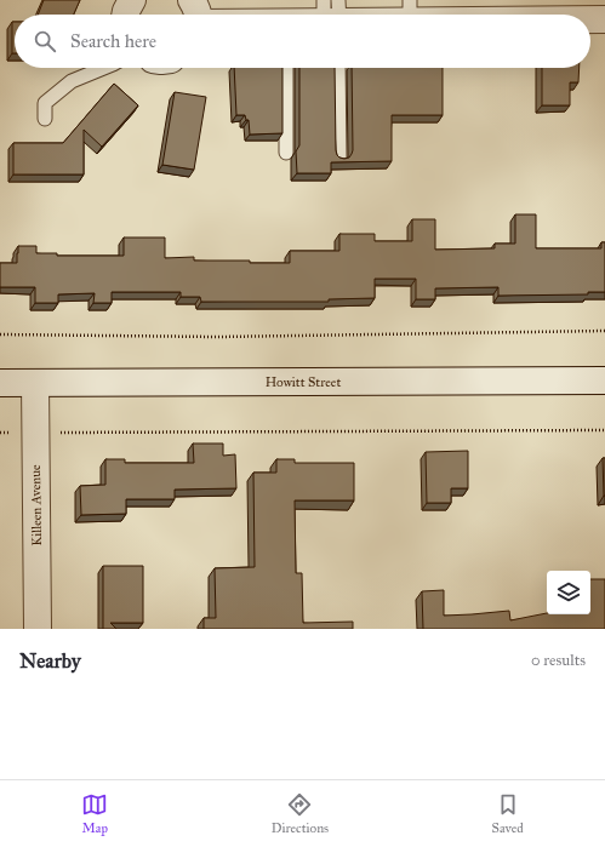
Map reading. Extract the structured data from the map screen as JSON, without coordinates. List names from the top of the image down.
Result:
{
  "streets": {
    "street": ["Howitt Street", "Killeen Avenue"]
  },
  "crossings": [
    ["Howitt Street", "Killeen Avenue"]
  ],
  "page": {
    "search": "Search here",
    "heading": ["Nearby", "0 results"],
    "nav": ["Map", "Directions", "Saved"]
  }
}
